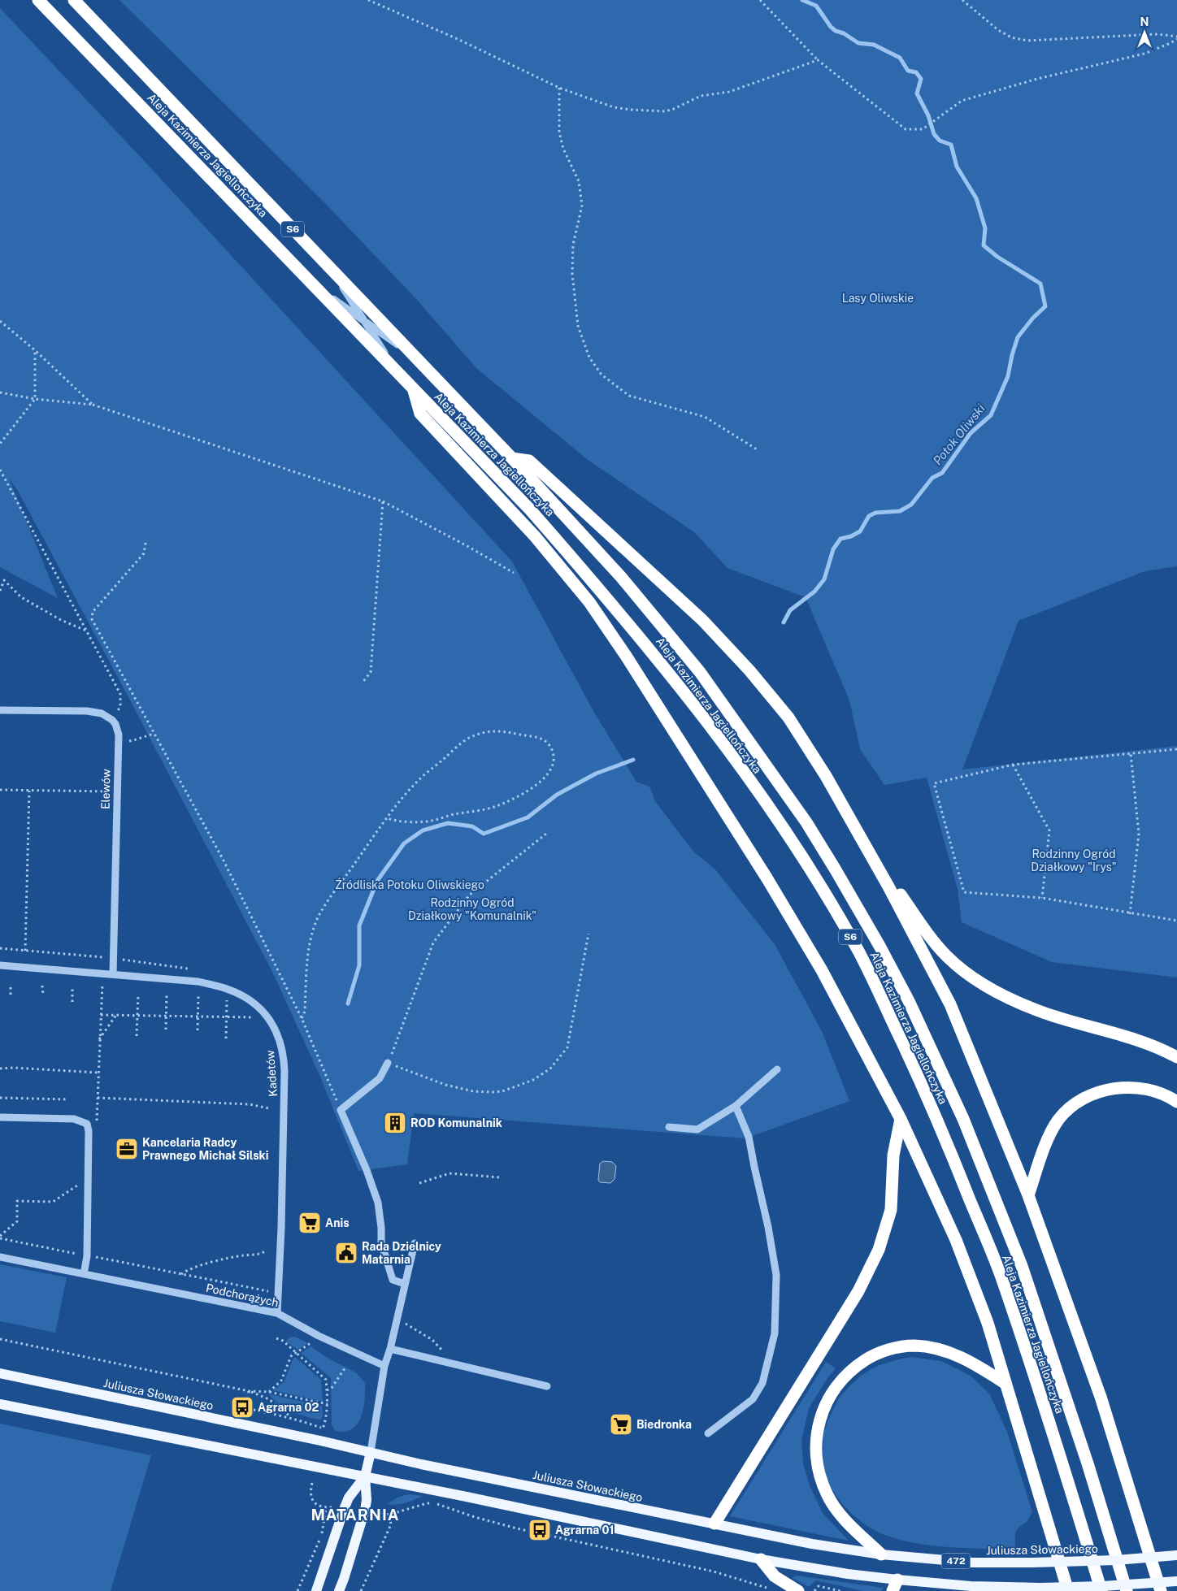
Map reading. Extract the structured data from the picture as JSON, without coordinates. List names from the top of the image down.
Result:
{
  "streets": {
    "highway": ["Aleja Kazimierza Jagiellończyka", "S6"],
    "main road": ["Juliusza Słowackiego", "472"],
    "street": ["Elewów", "Kadetów", "Podchorążych"]
  },
  "crossings": [
    ["Elewów", "Kadetów"],
    ["Kadetów", "Podchorążych"]
  ],
  "districts": ["MATARNIA"],
  "water": ["Potok Oliwski"],
  "parks": [
    "Lasy Oliwskie",
    "Rodzinny Ogród Działkowy \"Irys\"",
    "Źródliska Potoku Oliwskiego",
    "Rodzinny Ogród Działkowy \"Komunalnik\""
  ],
  "places": {
    "building": ["ROD Komunalnik"],
    "office": ["Kancelaria Radcy Prawnego Michał Silski"],
    "supermarket": ["Anis", "Biedronka"],
    "public building": ["Rada Dzielnicy Matarnia"],
    "bus stop": ["Agrarna 02", "Agrarna 01"]
  },
  "north": "top"
}
